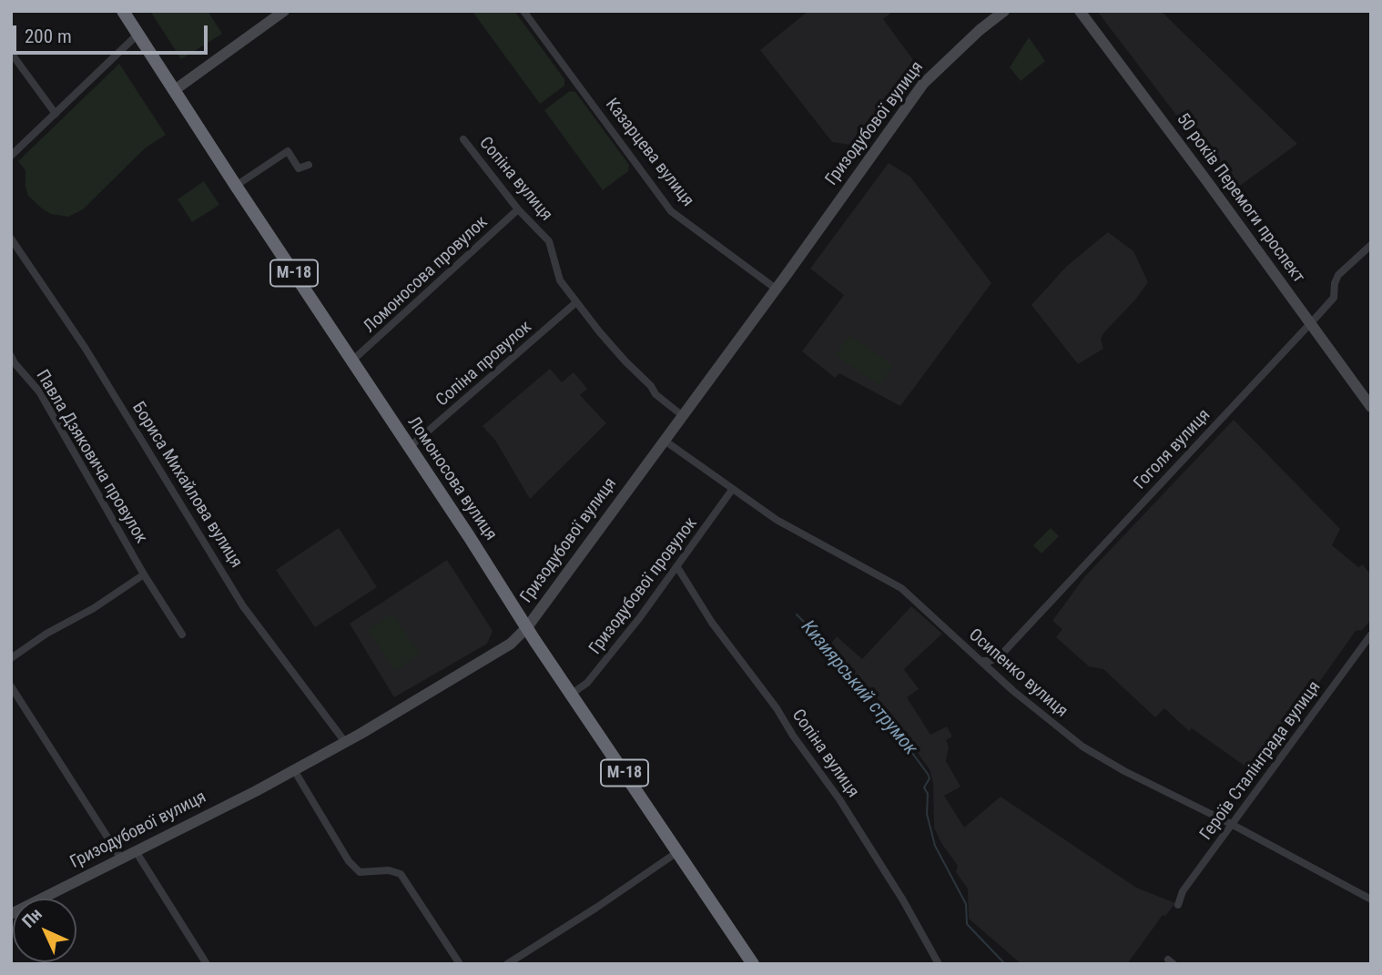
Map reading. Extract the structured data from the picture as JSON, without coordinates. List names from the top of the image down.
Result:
{
  "streets": {
    "highway": ["М-18", "Ломоносова вулиця"],
    "street": [
      "Гризодубової вулиця",
      "Казарцева вулиця",
      "Сопіна вулиця",
      "50 років Перемоги проспект",
      "Ломоносова провулок",
      "Сопіна провулок",
      "Гоголя вулиця",
      "Павла Дзяковича провулок",
      "Бориса Михайлова вулиця",
      "Гризодубової провулок",
      "Осипенко вулиця",
      "Героїв Сталінграда вулиця"
    ]
  },
  "crossings": [
    ["Гризодубової вулиця", "Казарцева вулиця"],
    ["Гризодубової вулиця", "Сопіна вулиця"],
    ["Гризодубової вулиця", "Ломоносова вулиця"],
    ["Гризодубової вулиця", "Бориса Михайлова вулиця"],
    ["Гризодубової вулиця", "Осипенко вулиця"],
    ["Сопіна вулиця", "Ломоносова провулок"],
    ["Сопіна вулиця", "Сопіна провулок"],
    ["Сопіна вулиця", "Гризодубової провулок"],
    ["50 років Перемоги проспект", "Гоголя вулиця"],
    ["Ломоносова провулок", "Ломоносова вулиця"],
    ["Сопіна провулок", "Ломоносова вулиця"],
    ["Гоголя вулиця", "Осипенко вулиця"],
    ["Ломоносова вулиця", "Гризодубової провулок"],
    ["Гризодубової провулок", "Осипенко вулиця"],
    ["Осипенко вулиця", "Героїв Сталінграда вулиця"]
  ],
  "water": ["Кизиярський струмок"],
  "scale_bar": "200 m",
  "north": "top left"
}
